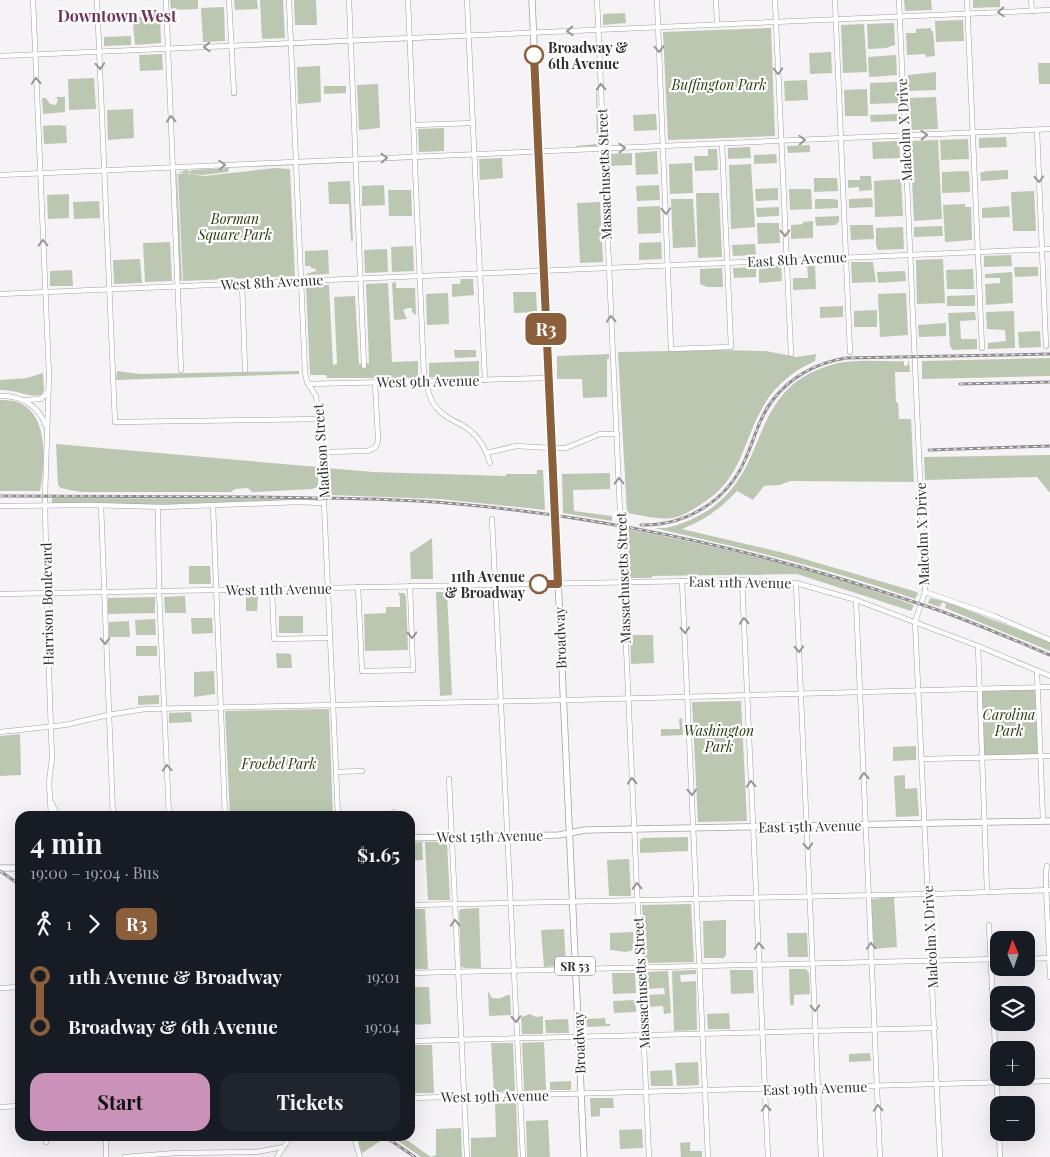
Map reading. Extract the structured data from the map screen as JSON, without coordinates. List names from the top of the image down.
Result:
{
  "streets": {
    "main road": [
      "Broadway",
      "East 15th Avenue",
      "West 15th Avenue",
      "SR 53"
    ],
    "street": [
      "Malcolm X Drive",
      "Massachusetts Street",
      "East 8th Avenue",
      "West 8th Avenue",
      "West 9th Avenue",
      "Madison Street",
      "East 11th Avenue",
      "West 11th Avenue",
      "Harrison Boulevard",
      "East 19th Avenue",
      "West 19th Avenue"
    ]
  },
  "crossings": [
    ["Malcolm X Drive", "East 8th Avenue"],
    ["Malcolm X Drive", "East 11th Avenue"],
    ["Malcolm X Drive", "East 15th Avenue"],
    ["Malcolm X Drive", "East 19th Avenue"],
    ["Massachusetts Street", "East 8th Avenue"],
    ["Massachusetts Street", "East 11th Avenue"],
    ["Massachusetts Street", "East 15th Avenue"],
    ["Massachusetts Street", "East 19th Avenue"],
    ["East 8th Avenue", "West 8th Avenue"],
    ["East 8th Avenue", "Broadway"],
    ["West 8th Avenue", "Madison Street"],
    ["West 8th Avenue", "Harrison Boulevard"],
    ["West 8th Avenue", "Broadway"],
    ["West 9th Avenue", "Madison Street"],
    ["West 9th Avenue", "Broadway"],
    ["Madison Street", "West 11th Avenue"],
    ["East 11th Avenue", "West 11th Avenue"],
    ["East 11th Avenue", "Broadway"],
    ["West 11th Avenue", "Harrison Boulevard"],
    ["West 11th Avenue", "Broadway"],
    ["Broadway", "East 15th Avenue"],
    ["Broadway", "West 15th Avenue"],
    ["Broadway", "East 19th Avenue"],
    ["Broadway", "West 19th Avenue"],
    ["East 15th Avenue", "West 15th Avenue"],
    ["East 19th Avenue", "West 19th Avenue"]
  ],
  "one_way": ["Massachusetts Street"],
  "districts": ["Downtown West"],
  "parks": [
    "Buffington Park",
    "Borman Square Park",
    "Carolina Park",
    "Washington Park",
    "Froebel Park"
  ],
  "places": ["Broadway & 6th Avenue", "11th Avenue & Broadway"],
  "lines": ["bus line R3"],
  "north": "top",
  "page": {
    "on_map": "R3",
    "heading": ["4 min", "19:00 – 19:04 · Bus", "$1.65"],
    "legs": ["1", "R3"],
    "map_buttons": ["+", "−"],
    "list": [
      {
        "name": "11th Avenue & Broadway",
        "value": "19:01"
      },
      {
        "name": "Broadway & 6th Avenue",
        "value": "19:04"
      }
    ],
    "buttons": ["Start", "Tickets"]
  }
}
